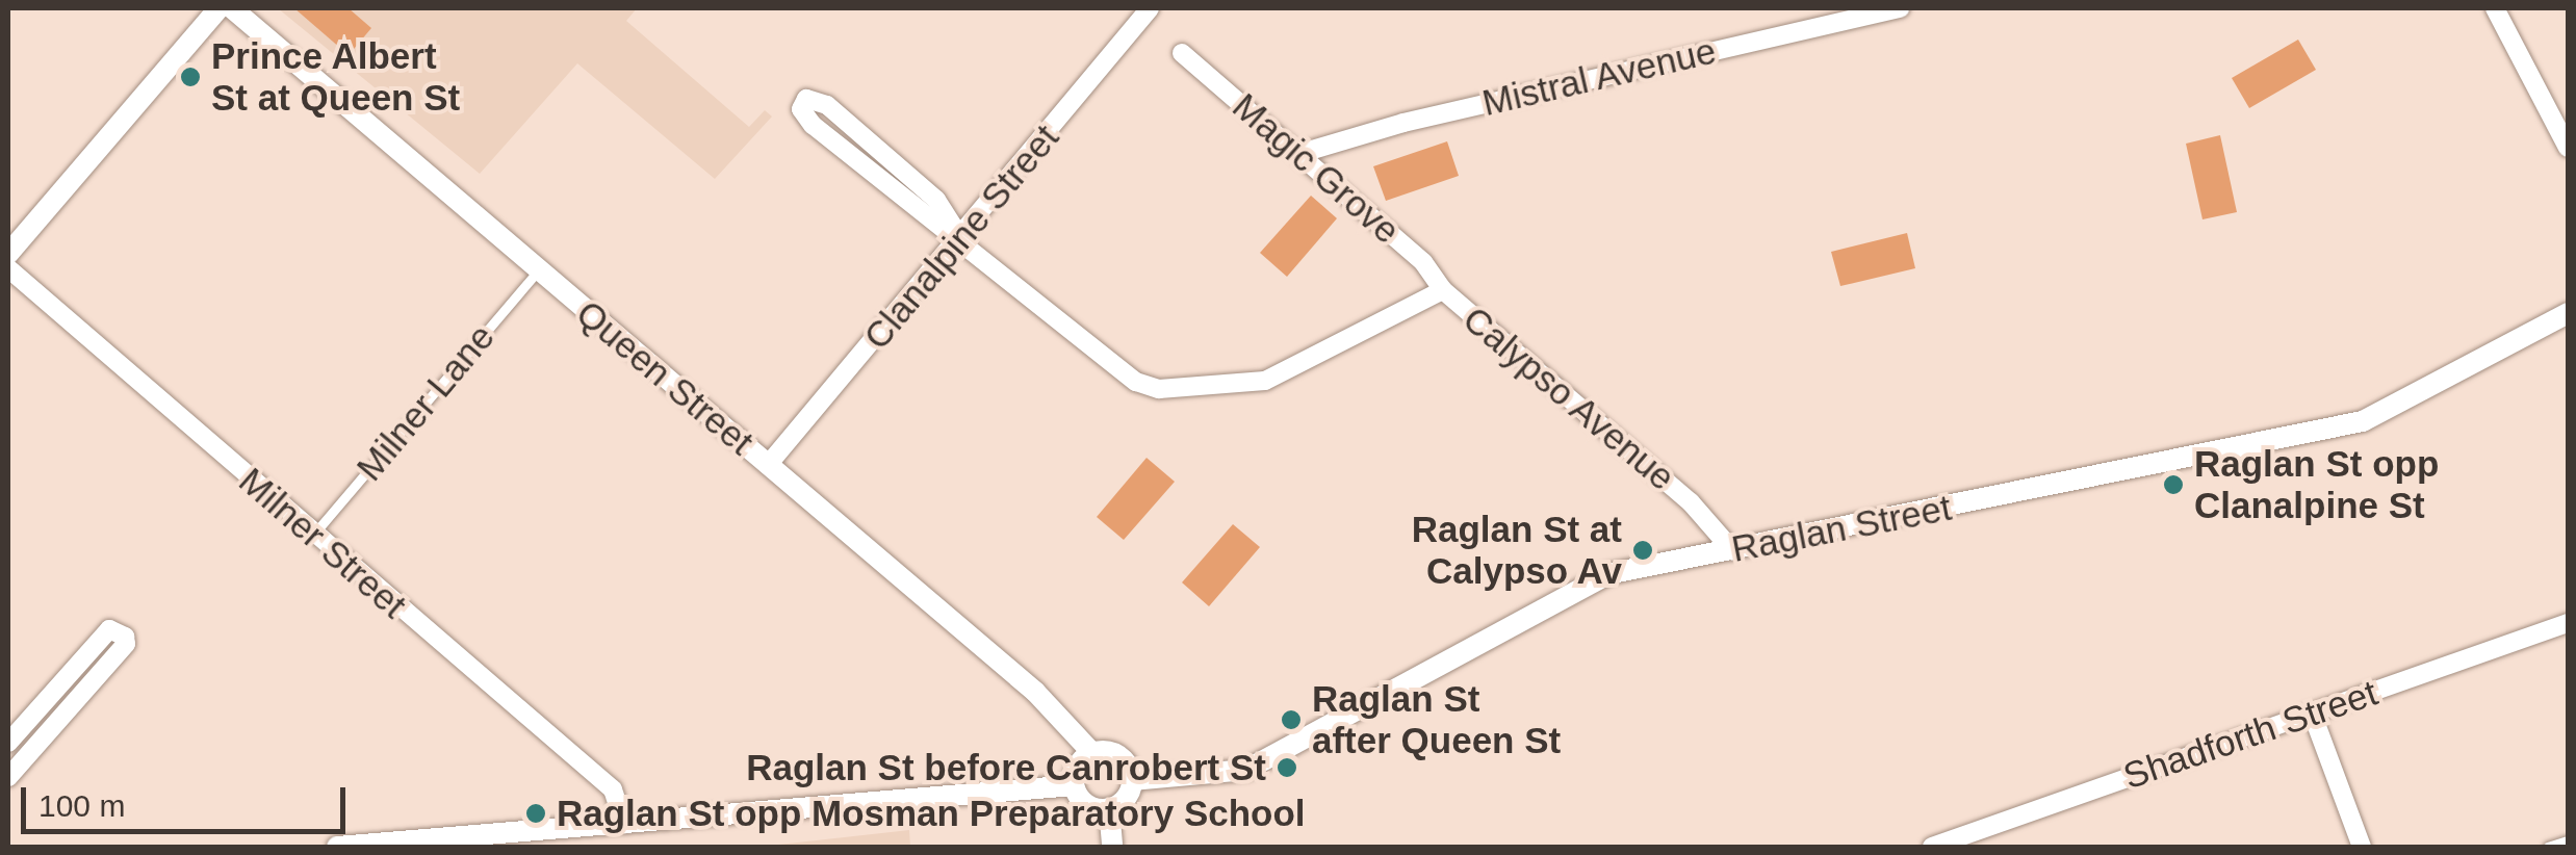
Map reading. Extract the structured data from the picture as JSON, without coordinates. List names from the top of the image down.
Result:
{
  "streets": {
    "street": [
      "Mistral Avenue",
      "Magic Grove",
      "Clanalpine Street",
      "Queen Street",
      "Calypso Avenue",
      "Raglan Street",
      "Milner Street",
      "Shadforth Street"
    ],
    "lane": ["Milner Lane"]
  },
  "crossings": [
    ["Mistral Avenue", "Magic Grove"],
    ["Magic Grove", "Calypso Avenue"],
    ["Clanalpine Street", "Queen Street"],
    ["Clanalpine Street", "Calypso Avenue"],
    ["Queen Street", "Milner Lane"],
    ["Queen Street", "Raglan Street"],
    ["Calypso Avenue", "Raglan Street"],
    ["Milner Lane", "Milner Street"]
  ],
  "places": [
    "Prince Albert St at Queen St",
    "Raglan St opp Clanalpine St",
    "Raglan St at Calypso Av",
    "Raglan St after Queen St",
    "Raglan St before Canrobert St",
    "Raglan St opp Mosman Preparatory School"
  ],
  "scale_bar": "100 m"
}
